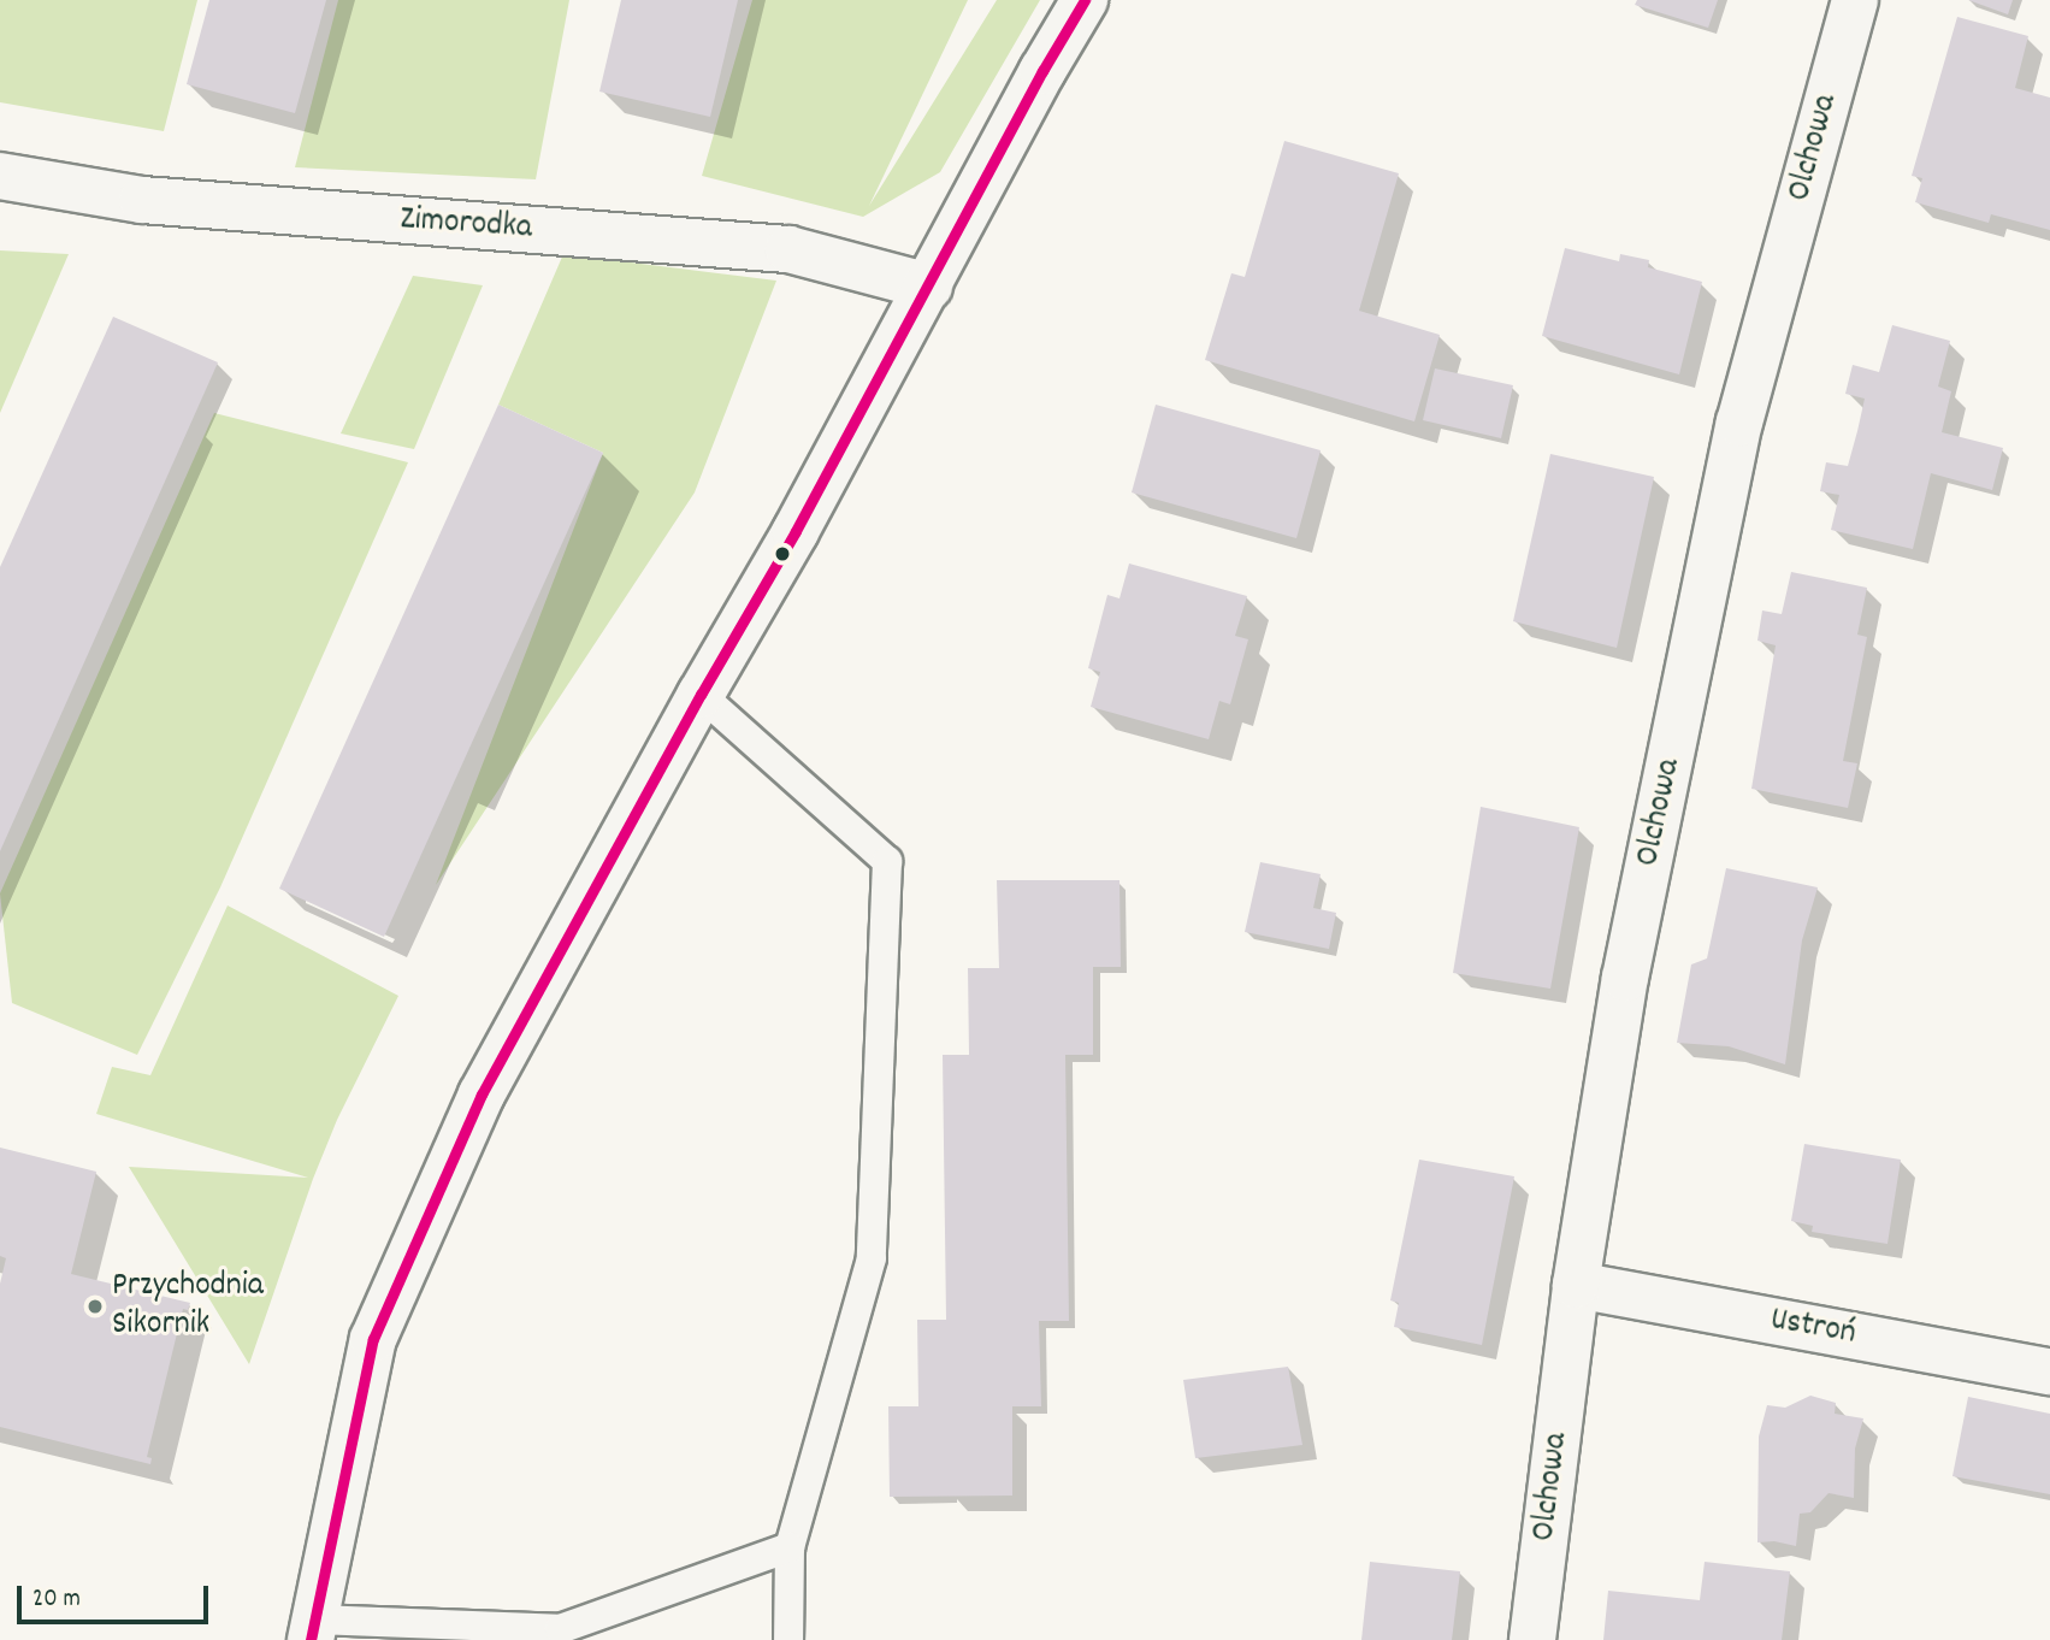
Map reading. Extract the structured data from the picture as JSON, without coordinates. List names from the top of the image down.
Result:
{
  "streets": {
    "street": ["Olchowa", "Zimorodka", "Ustroń"]
  },
  "crossings": [
    ["Olchowa", "Ustroń"]
  ],
  "places": ["Przychodnia Sikornik"],
  "scale_bar": "20 m"
}
